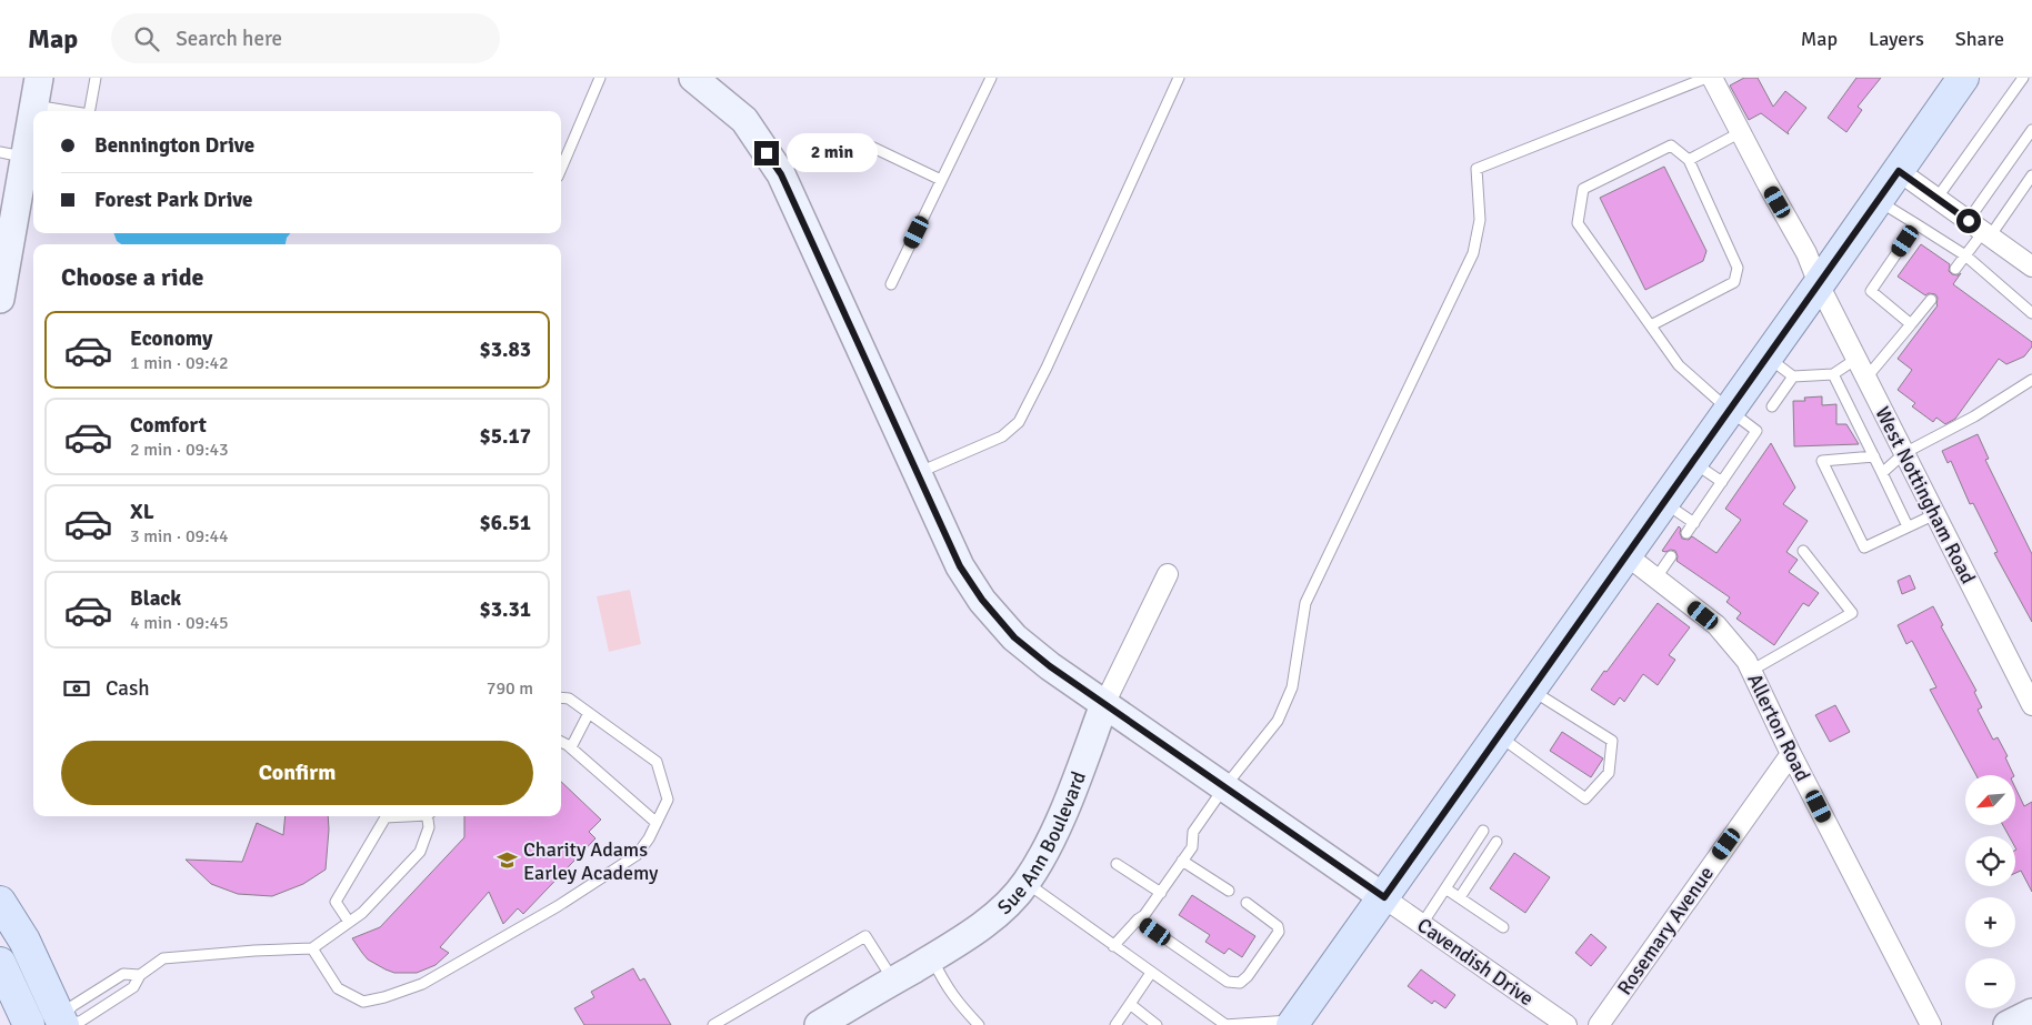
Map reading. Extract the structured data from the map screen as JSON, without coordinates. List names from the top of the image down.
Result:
{
  "streets": {
    "street": [
      "West Nottingham Road",
      "Allerton Road",
      "Sue Ann Boulevard",
      "Rosemary Avenue",
      "Cavendish Drive"
    ]
  },
  "crossings": [
    ["Allerton Road", "Rosemary Avenue"]
  ],
  "places": {
    "school or university": ["Charity Adams Earley Academy"]
  },
  "north": "bottom left",
  "page": {
    "header": "Map",
    "search": "Search here",
    "nav": ["Map", "Layers", "Share"],
    "banner": ["Bennington Drive", "Forest Park Drive"],
    "bubble": "2 min",
    "heading": "Choose a ride",
    "list": [
      {
        "name": "Economy",
        "note": "1 min · 09:42",
        "value": "$3.83"
      },
      {
        "name": "Comfort",
        "note": "2 min · 09:43",
        "value": "$5.17"
      },
      {
        "name": "XL",
        "note": "3 min · 09:44",
        "value": "$6.51"
      },
      {
        "name": "Black",
        "note": "4 min · 09:45",
        "value": "$3.31"
      }
    ],
    "pay": ["Cash", "790 m"],
    "buttons": "Confirm",
    "map_buttons": ["+", "−"]
  }
}
